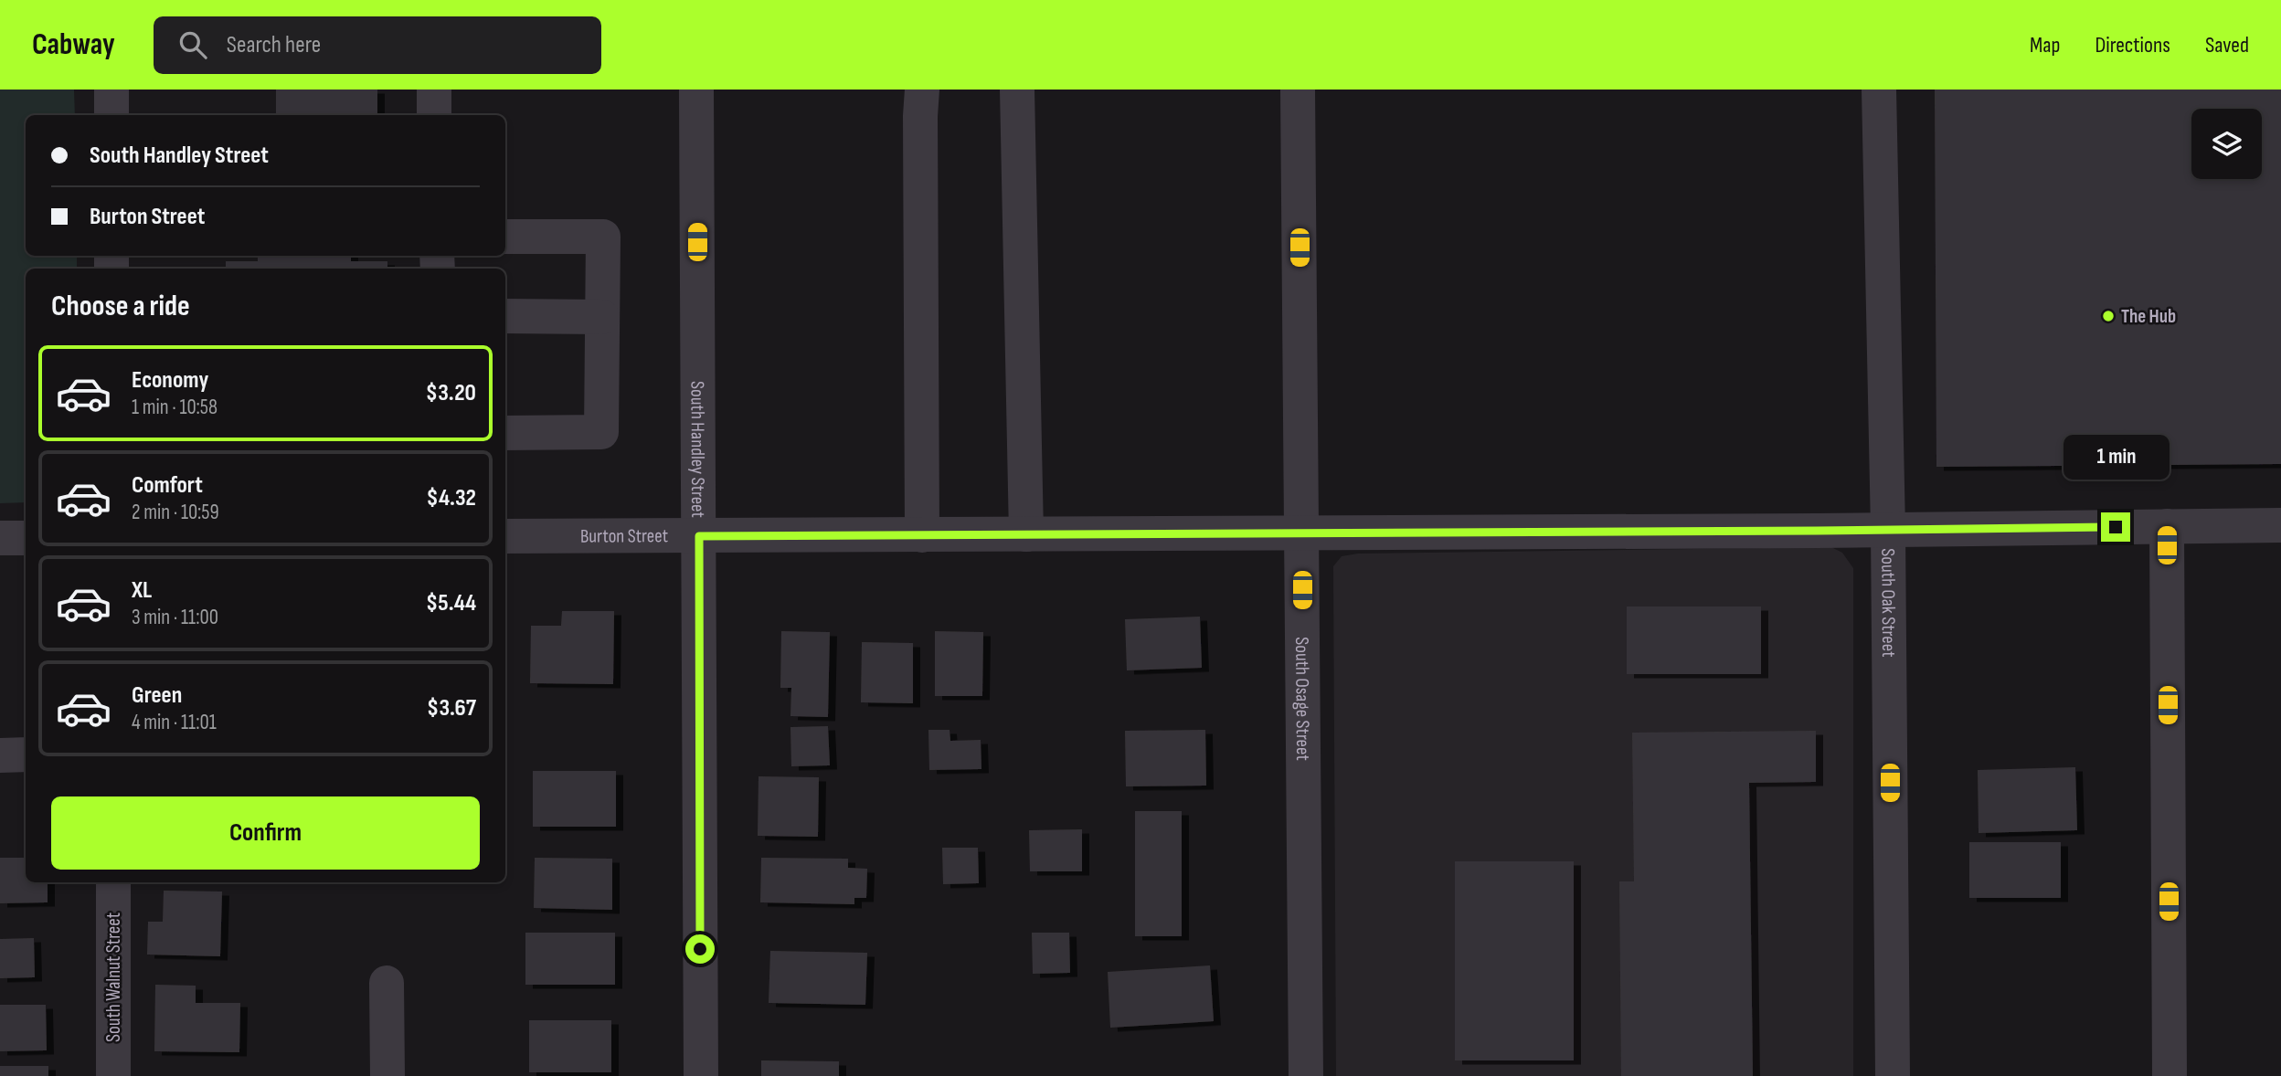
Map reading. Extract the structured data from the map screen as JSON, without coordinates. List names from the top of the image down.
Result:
{
  "streets": {
    "street": [
      "South Handley Street",
      "Burton Street",
      "South Oak Street",
      "South Osage Street",
      "South Walnut Street"
    ]
  },
  "crossings": [
    ["South Handley Street", "Burton Street"],
    ["Burton Street", "South Oak Street"],
    ["Burton Street", "South Osage Street"]
  ],
  "places": ["The Hub"],
  "page": {
    "header": "Cabway",
    "search": "Search here",
    "nav": ["Map", "Directions", "Saved"],
    "banner": ["South Handley Street", "Burton Street"],
    "heading": "Choose a ride",
    "list": [
      {
        "name": "Economy",
        "note": "1 min · 10:58",
        "value": "$3.20"
      },
      {
        "name": "Comfort",
        "note": "2 min · 10:59",
        "value": "$4.32"
      },
      {
        "name": "XL",
        "note": "3 min · 11:00",
        "value": "$5.44"
      },
      {
        "name": "Green",
        "note": "4 min · 11:01",
        "value": "$3.67"
      }
    ],
    "bubble": "1 min",
    "buttons": "Confirm"
  }
}
